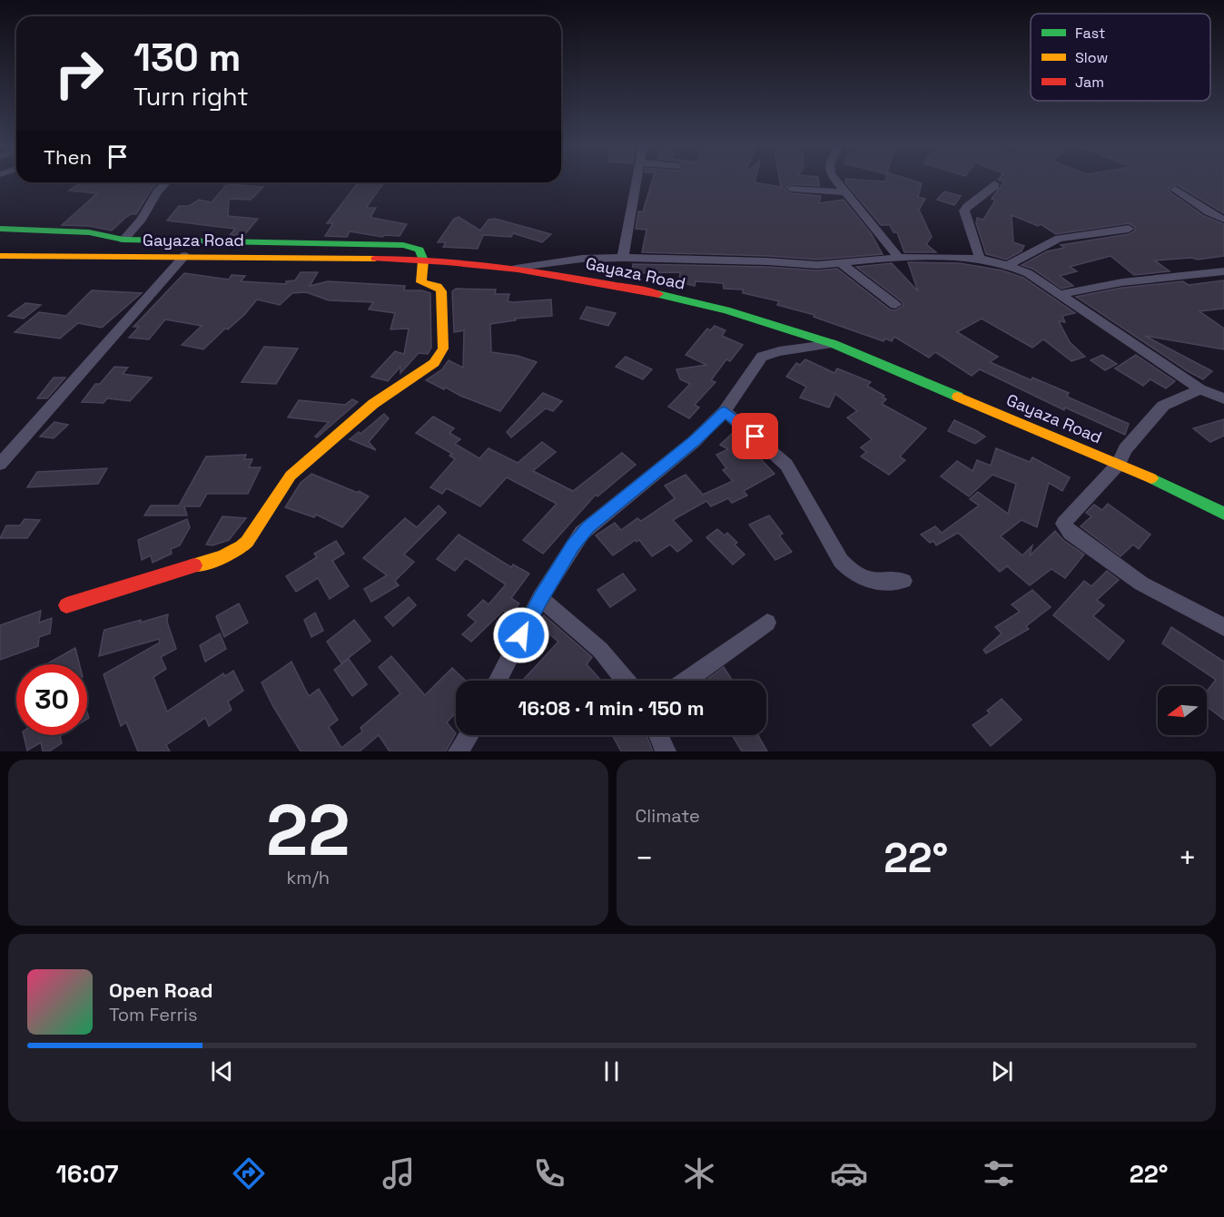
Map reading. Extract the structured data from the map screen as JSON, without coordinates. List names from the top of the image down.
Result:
{
  "streets": {
    "main road": ["Gayaza Road"]
  },
  "legend": ["Fast", "Slow", "Jam"],
  "north": "left",
  "page": {
    "turn": ["130 m", "Turn right"],
    "then": "Then",
    "limit": "30",
    "trip": "16:08 · 1 min · 150 m",
    "tile": [
      ["22", "km/h"],
      "Climate"
    ],
    "heat": ["−", "22°", "+"],
    "song": ["Open Road", "Tom Ferris"],
    "tabs": ["16:07", "22°"]
  }
}
